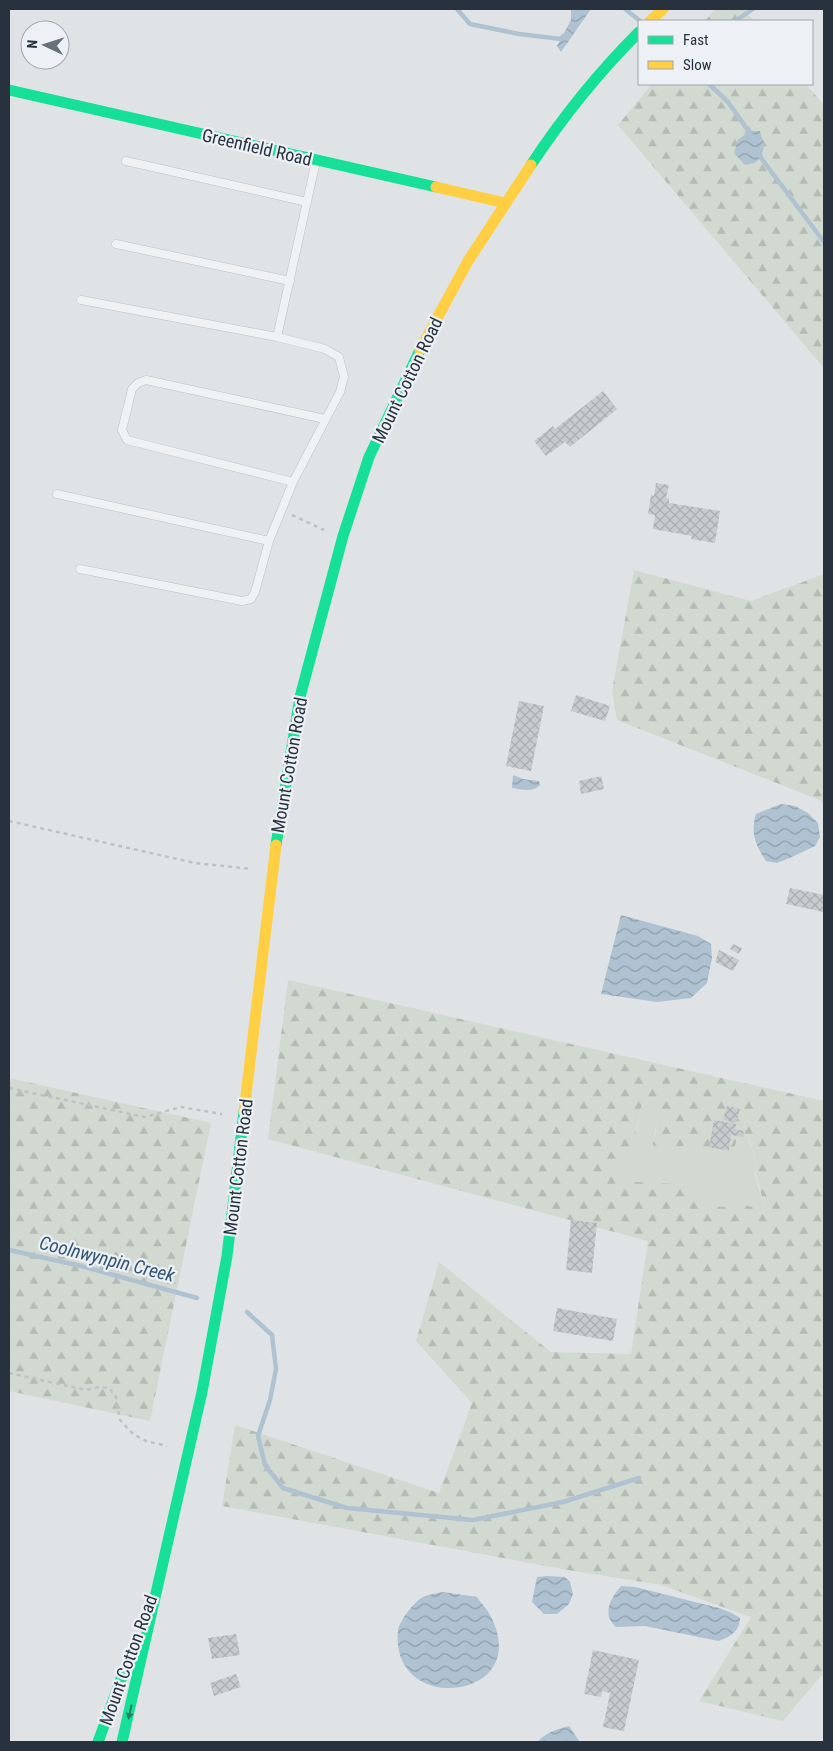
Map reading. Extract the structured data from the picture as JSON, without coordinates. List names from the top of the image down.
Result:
{
  "streets": {
    "main road": ["Greenfield Road", "Mount Cotton Road"]
  },
  "crossings": [
    ["Greenfield Road", "Mount Cotton Road"]
  ],
  "water": ["Coolnwynpin Creek"],
  "legend": ["Fast", "Slow"],
  "north": "left"
}
